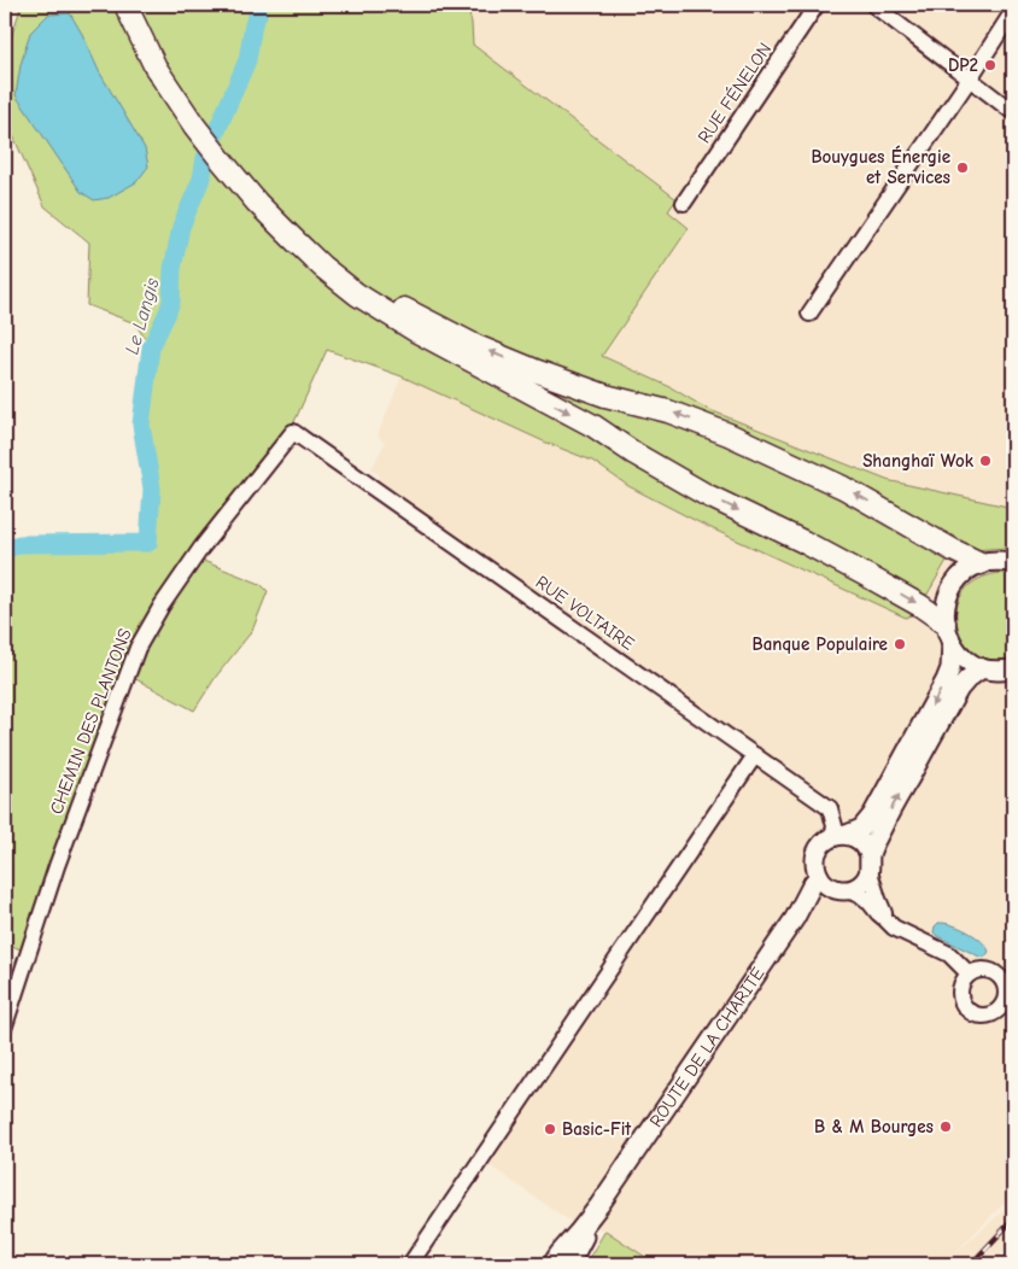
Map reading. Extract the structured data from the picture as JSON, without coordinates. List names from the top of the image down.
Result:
{
  "streets": {
    "main road": ["ROUTE DE LA CHARITÉ"],
    "street": ["RUE FÉNELON", "RUE VOLTAIRE", "CHEMIN DES PLANTONS"]
  },
  "crossings": [
    ["RUE VOLTAIRE", "CHEMIN DES PLANTONS"],
    ["RUE VOLTAIRE", "ROUTE DE LA CHARITÉ"]
  ],
  "water": ["Le Langis"],
  "places": [
    "DP2",
    "Bouygues Énergie et Services",
    "Shanghaï Wok",
    "Banque Populaire",
    "B & M Bourges",
    "Basic-Fit"
  ]
}
